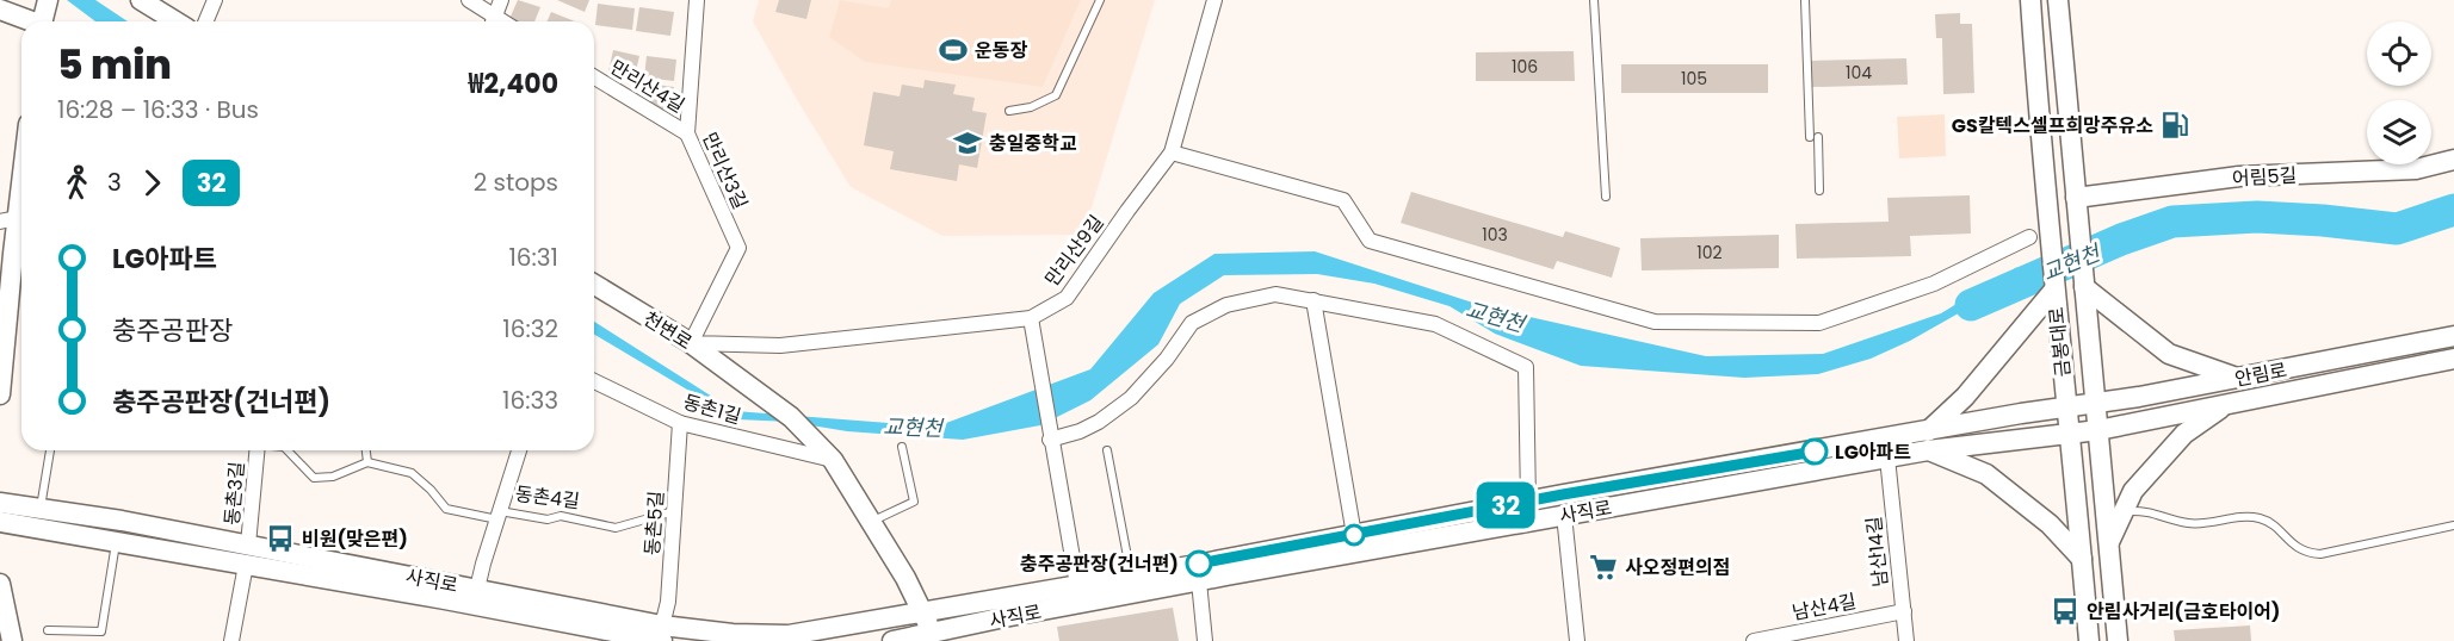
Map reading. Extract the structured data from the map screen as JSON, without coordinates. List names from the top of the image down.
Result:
{
  "streets": {
    "street": [
      "만리산4길",
      "만리산3길",
      "어림5길",
      "만리산9길",
      "천변로",
      "금봉대로",
      "안림로",
      "동촌1길",
      "동촌3길",
      "동촌4길",
      "사직로",
      "동촌5길",
      "남산14길",
      "남산4길"
    ]
  },
  "crossings": [
    ["만리산4길", "만리산3길"],
    ["만리산3길", "만리산9길"],
    ["만리산3길", "천변로"],
    ["어림5길", "금봉대로"],
    ["만리산9길", "천변로"],
    ["천변로", "동촌1길"],
    ["금봉대로", "안림로"],
    ["금봉대로", "사직로"],
    ["안림로", "사직로"],
    ["동촌1길", "동촌5길"],
    ["동촌3길", "동촌4길"],
    ["동촌3길", "사직로"],
    ["동촌4길", "사직로"],
    ["동촌4길", "동촌5길"],
    ["사직로", "동촌5길"],
    ["사직로", "남산14길"],
    ["남산14길", "남산4길"]
  ],
  "water": ["교현천"],
  "places": {
    "sports": ["운동장"],
    "fuel station": ["GS칼텍스셀프희망주유소"],
    "school or university": ["충일중학교"],
    "other": ["LG아파트", "충주공판장(건너편)"],
    "bus stop": ["비원(맞은편)", "안림사거리(금호타이어)"],
    "supermarket": ["사오정편의점"]
  },
  "lines": ["bus line 32"],
  "house_numbers": [
    "106",
    "104",
    "105",
    "103",
    "102"
  ],
  "page": {
    "on_map": "32",
    "heading": ["5 min", "16:28 – 16:33 · Bus", "₩2,400"],
    "legs": ["3", "32", "2 stops"],
    "list": [
      {
        "name": "LG아파트",
        "value": "16:31"
      },
      {
        "name": "충주공판장",
        "value": "16:32"
      },
      {
        "name": "충주공판장(건너편)",
        "value": "16:33"
      }
    ]
  }
}
